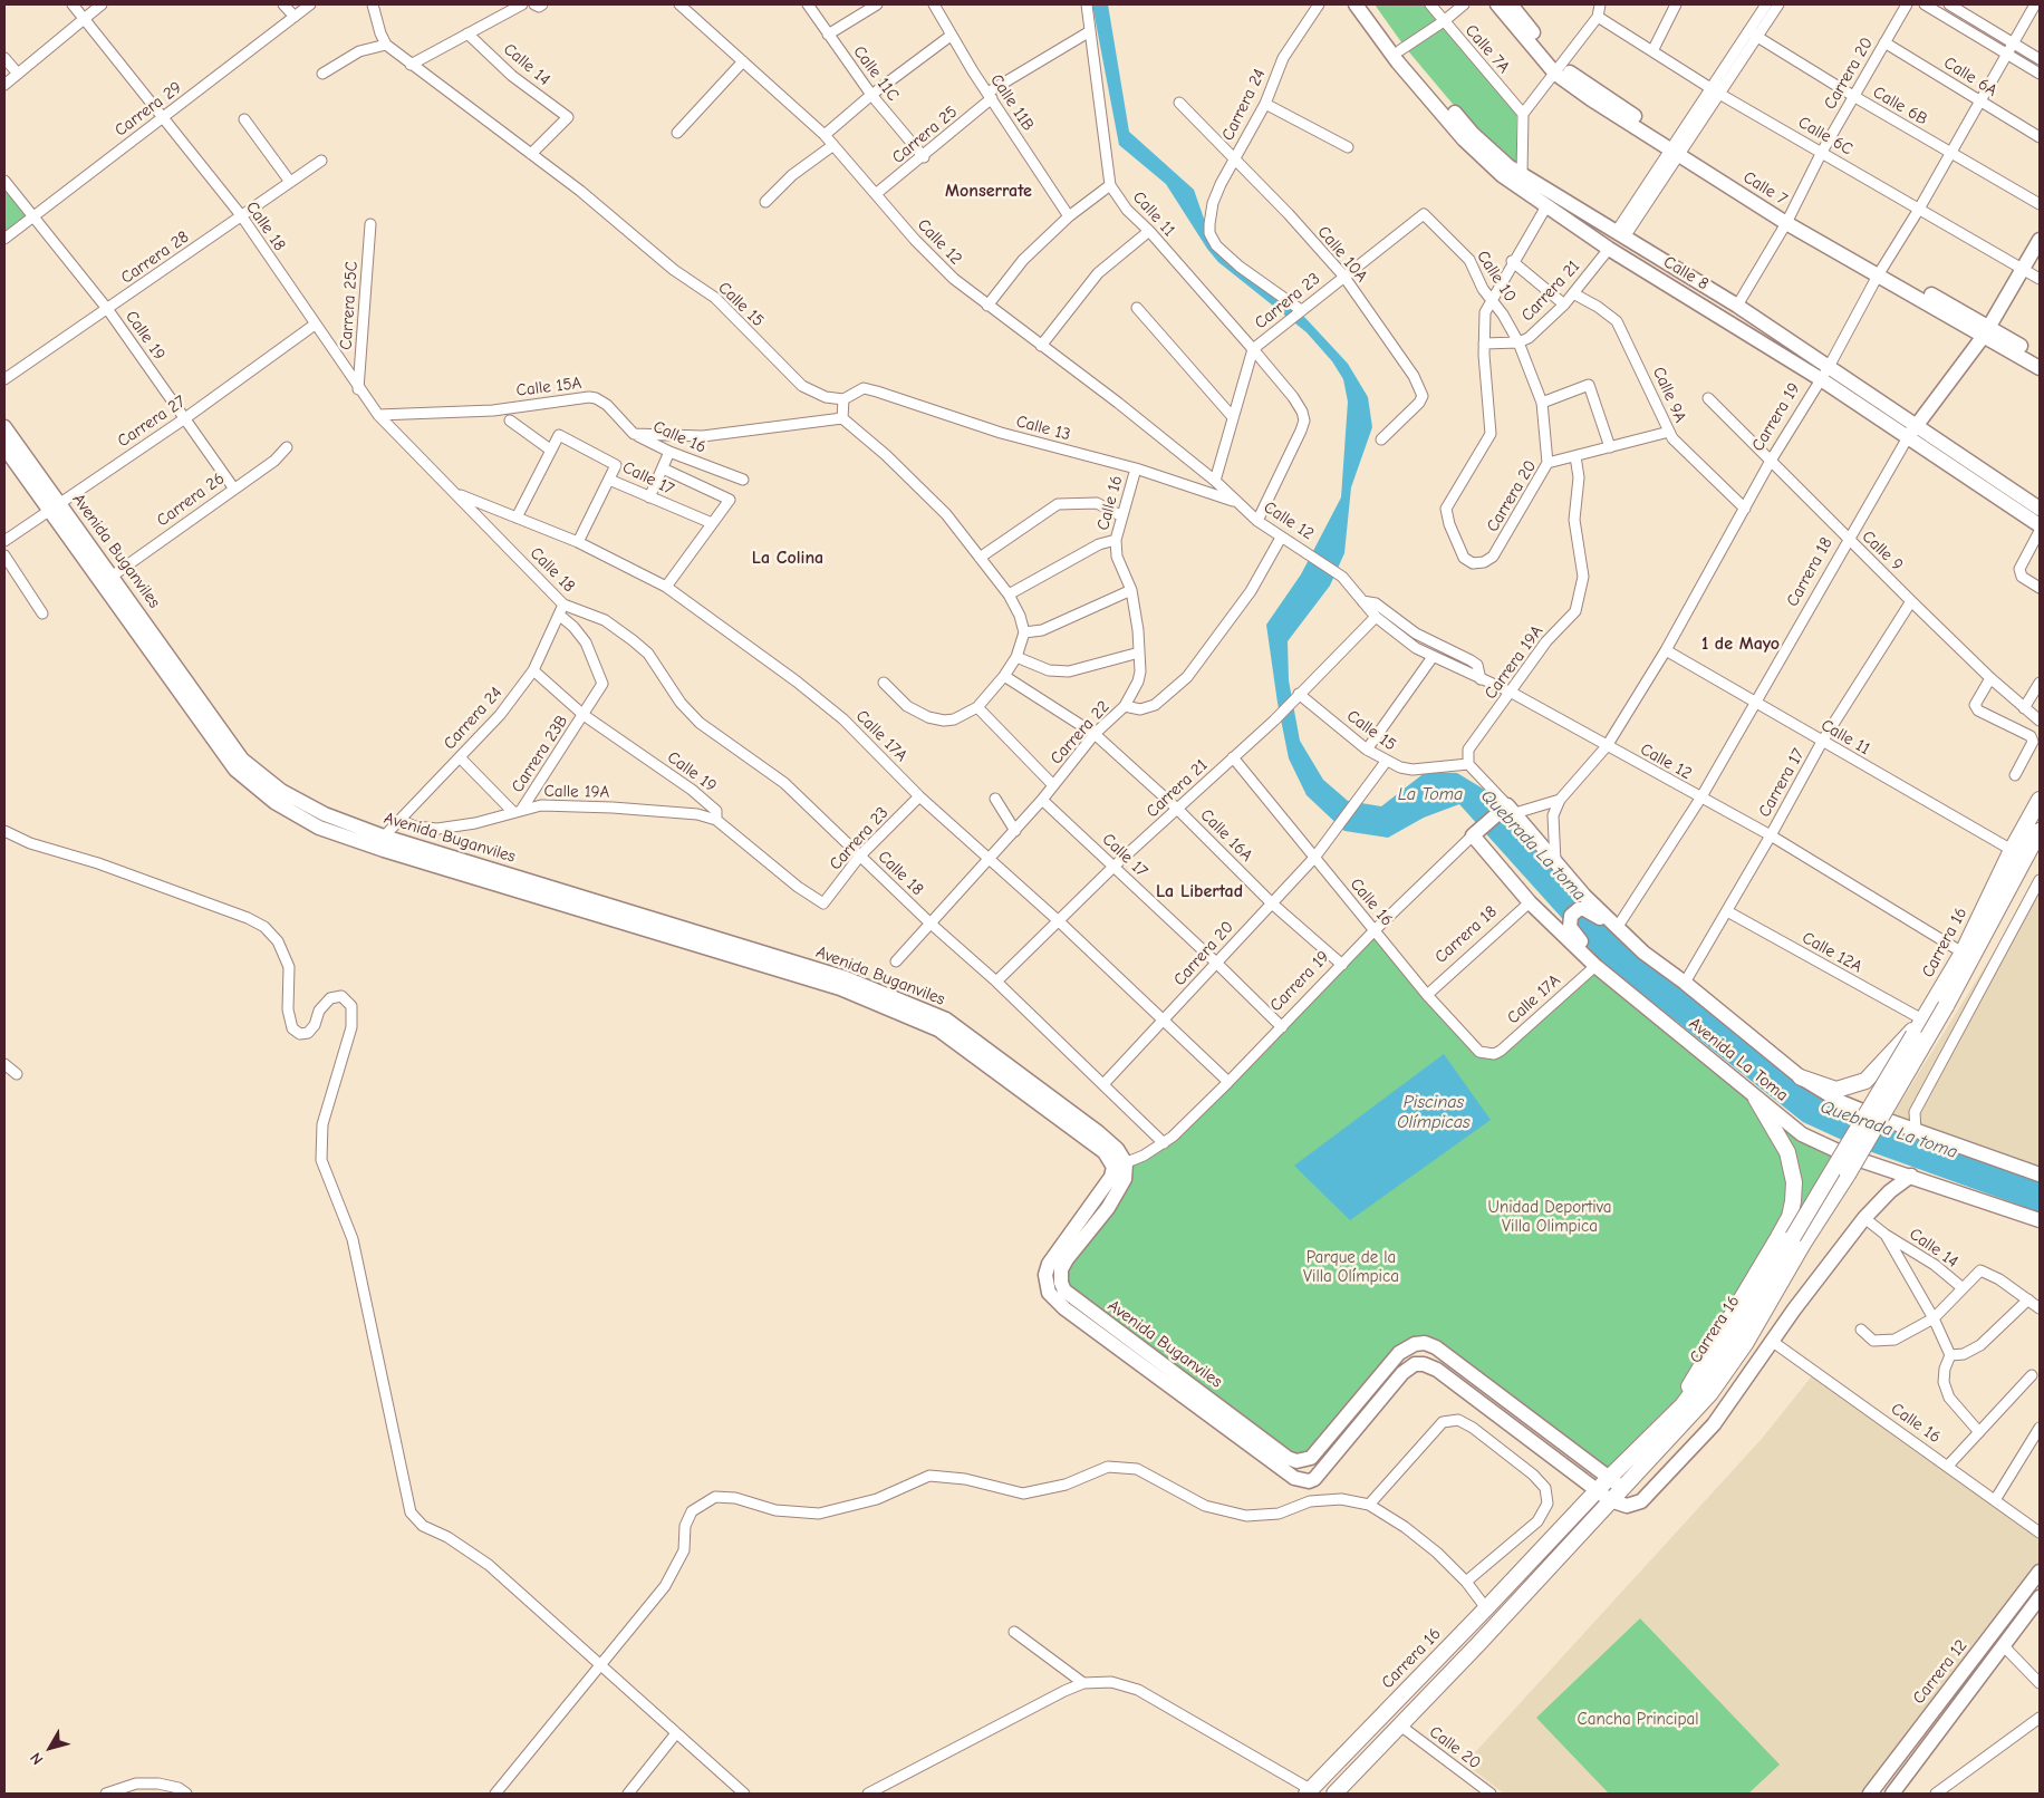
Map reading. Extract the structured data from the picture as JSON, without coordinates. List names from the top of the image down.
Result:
{
  "streets": {
    "main road": [
      "Calle 7",
      "Calle 8",
      "Carrera 19",
      "Avenida Buganviles",
      "Carrera 18",
      "Carrera 16",
      "Avenida La Toma",
      "Carrera 12"
    ],
    "street": [
      "Calle 7A",
      "Calle 14",
      "Calle 11C",
      "Carrera 20",
      "Calle 6A",
      "Calle 11B",
      "Carrera 24",
      "Calle 6B",
      "Carrera 29",
      "Carrera 25",
      "Calle 6C",
      "Calle 11",
      "Calle 18",
      "Calle 12",
      "Calle 10A",
      "Carrera 28",
      "Calle 10",
      "Carrera 21",
      "Carrera 23",
      "Calle 15",
      "Carrera 25C",
      "Calle 19",
      "Calle 15A",
      "Calle 9A",
      "Carrera 27",
      "Calle 13",
      "Calle 16",
      "Calle 17",
      "Carrera 26",
      "Calle 9",
      "Carrera 19A",
      "Carrera 22",
      "Calle 17A",
      "Carrera 23B",
      "Carrera 17",
      "Calle 19A",
      "Calle 16A",
      "Calle 12A",
      "Calle 20"
    ]
  },
  "crossings": [
    ["Calle 14", "Calle 15"],
    ["Calle 11C", "Carrera 25"],
    ["Carrera 20", "Calle 6A"],
    ["Carrera 20", "Calle 6B"],
    ["Carrera 20", "Calle 6C"],
    ["Carrera 20", "Calle 7"],
    ["Carrera 20", "Calle 18"],
    ["Carrera 20", "Calle 8"],
    ["Carrera 20", "Calle 10"],
    ["Carrera 20", "Carrera 21"],
    ["Carrera 20", "Calle 15"],
    ["Carrera 20", "Calle 9A"],
    ["Carrera 20", "Calle 16"],
    ["Carrera 20", "Calle 17"],
    ["Carrera 20", "Carrera 19A"],
    ["Carrera 20", "Calle 17A"],
    ["Carrera 20", "Calle 16A"],
    ["Calle 6A", "Carrera 19"],
    ["Calle 11B", "Carrera 25"],
    ["Carrera 24", "Calle 18"],
    ["Carrera 24", "Calle 10A"],
    ["Carrera 24", "Carrera 23"],
    ["Carrera 24", "Calle 19"],
    ["Carrera 24", "Avenida Buganviles"],
    ["Carrera 24", "Carrera 23B"],
    ["Carrera 24", "Calle 19A"],
    ["Calle 6B", "Carrera 19"],
    ["Carrera 29", "Calle 18"],
    ["Carrera 29", "Calle 19"],
    ["Carrera 25", "Calle 11"],
    ["Carrera 25", "Calle 12"],
    ["Calle 6C", "Carrera 19"],
    ["Calle 6C", "Carrera 18"],
    ["Calle 7", "Carrera 19"],
    ["Calle 7", "Carrera 18"],
    ["Calle 11", "Carrera 23"],
    ["Calle 11", "Carrera 19"],
    ["Calle 11", "Carrera 18"],
    ["Calle 11", "Carrera 17"],
    ["Calle 11", "Carrera 16"],
    ["Calle 18", "Carrera 28"],
    ["Calle 18", "Carrera 21"],
    ["Calle 18", "Carrera 23"],
    ["Calle 18", "Carrera 25C"],
    ["Calle 18", "Calle 15A"],
    ["Calle 18", "Carrera 19"],
    ["Calle 18", "Carrera 27"],
    ["Calle 18", "Carrera 22"],
    ["Calle 18", "Calle 17A"],
    ["Calle 12", "Carrera 21"],
    ["Calle 12", "Carrera 23"],
    ["Calle 12", "Carrera 19"],
    ["Calle 12", "Calle 13"],
    ["Calle 12", "Carrera 18"],
    ["Calle 12", "Carrera 19A"],
    ["Calle 12", "Carrera 22"],
    ["Calle 12", "Carrera 17"],
    ["Calle 12", "Carrera 16"],
    ["Calle 10A", "Carrera 23"],
    ["Carrera 28", "Calle 19"],
    ["Calle 8", "Carrera 21"],
    ["Calle 8", "Carrera 19"],
    ["Calle 8", "Carrera 18"],
    ["Calle 10", "Carrera 21"],
    ["Calle 10", "Carrera 23"],
    ["Carrera 21", "Calle 15"],
    ["Carrera 21", "Calle 9A"],
    ["Carrera 21", "Calle 16"],
    ["Carrera 21", "Calle 17"],
    ["Carrera 21", "Calle 17A"],
    ["Carrera 21", "Calle 16A"],
    ["Carrera 23", "Calle 19"],
    ["Carrera 23", "Calle 17A"],
    ["Calle 15", "Calle 13"],
    ["Calle 15", "Carrera 19A"],
    ["Calle 15", "Avenida La Toma"],
    ["Calle 19", "Carrera 27"],
    ["Calle 19", "Carrera 26"],
    ["Calle 19", "Carrera 23B"],
    ["Calle 19", "Calle 19A"],
    ["Calle 15A", "Calle 16"],
    ["Calle 9A", "Carrera 19"],
    ["Carrera 19", "Calle 16"],
    ["Carrera 19", "Calle 17"],
    ["Carrera 19", "Avenida Buganviles"],
    ["Carrera 19", "Calle 9"],
    ["Carrera 19", "Calle 17A"],
    ["Carrera 19", "Calle 16A"],
    ["Carrera 19", "Avenida La Toma"],
    ["Carrera 27", "Avenida Buganviles"],
    ["Calle 13", "Calle 16"],
    ["Calle 16", "Carrera 18"],
    ["Calle 16", "Carrera 22"],
    ["Calle 16", "Calle 17A"],
    ["Calle 17", "Carrera 22"],
    ["Carrera 26", "Avenida Buganviles"],
    ["Avenida Buganviles", "Carrera 16"],
    ["Calle 9", "Carrera 18"],
    ["Calle 9", "Carrera 17"],
    ["Carrera 18", "Avenida La Toma"],
    ["Carrera 19A", "Avenida La Toma"],
    ["Carrera 22", "Calle 17A"],
    ["Carrera 22", "Calle 16A"],
    ["Calle 17A", "Avenida La Toma"],
    ["Carrera 23B", "Calle 19A"],
    ["Carrera 17", "Calle 12A"],
    ["Carrera 17", "Avenida La Toma"],
    ["Carrera 16", "Calle 12A"],
    ["Carrera 16", "Calle 20"]
  ],
  "districts": [
    "Monserrate",
    "La Colina",
    "1 de Mayo",
    "La Libertad"
  ],
  "water": ["La Toma", "Quebrada La toma", "Piscinas Olímpicas"],
  "parks": ["Unidad Deportiva Villa Olimpica", "Parque de la Villa Olímpica", "Cancha Principal"],
  "north": "bottom left"
}
